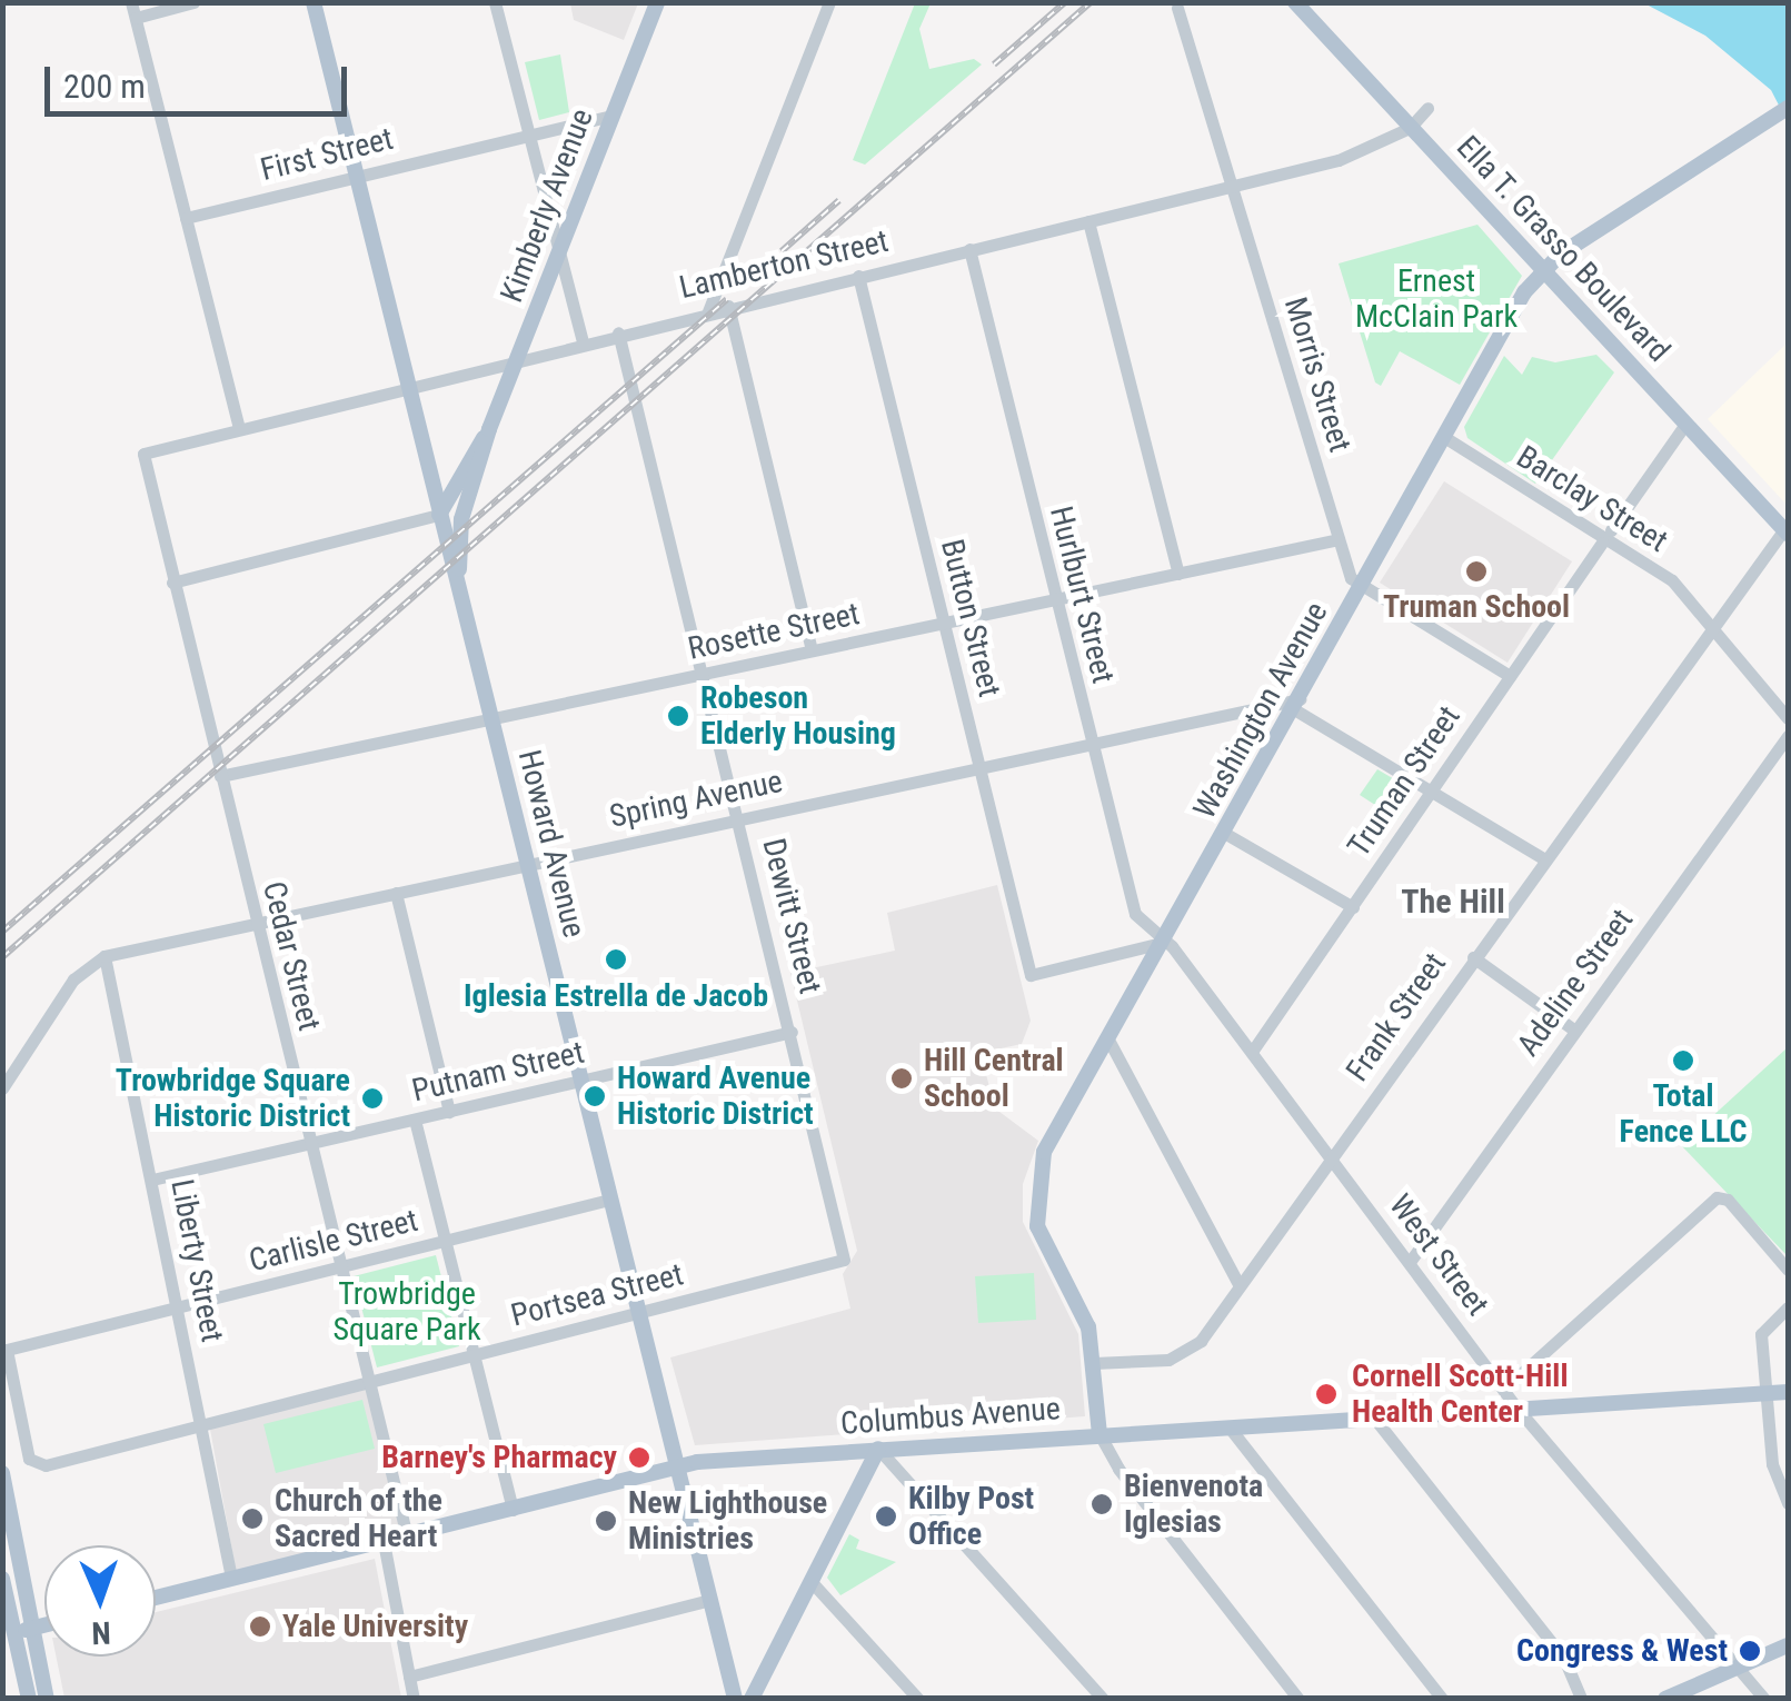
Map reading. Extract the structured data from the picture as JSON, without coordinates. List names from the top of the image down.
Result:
{
  "streets": {
    "main road": [
      "Kimberly Avenue",
      "Ella T. Grasso Boulevard",
      "Washington Avenue",
      "Howard Avenue",
      "Columbus Avenue"
    ],
    "street": [
      "First Street",
      "Lamberton Street",
      "Morris Street",
      "Barclay Street",
      "Hurlburt Street",
      "Button Street",
      "Rosette Street",
      "Truman Street",
      "Spring Avenue",
      "Dewitt Street",
      "Cedar Street",
      "Adeline Street",
      "Frank Street",
      "Putnam Street",
      "Carlisle Street",
      "West Street",
      "Liberty Street",
      "Portsea Street"
    ]
  },
  "crossings": [
    ["First Street", "Kimberly Avenue"],
    ["First Street", "Howard Avenue"],
    ["Kimberly Avenue", "Lamberton Street"],
    ["Ella T. Grasso Boulevard", "Lamberton Street"],
    ["Ella T. Grasso Boulevard", "Washington Avenue"],
    ["Ella T. Grasso Boulevard", "Truman Street"],
    ["Ella T. Grasso Boulevard", "Frank Street"],
    ["Lamberton Street", "Morris Street"],
    ["Lamberton Street", "Hurlburt Street"],
    ["Lamberton Street", "Button Street"],
    ["Lamberton Street", "Howard Avenue"],
    ["Lamberton Street", "Dewitt Street"],
    ["Lamberton Street", "Cedar Street"],
    ["Morris Street", "Rosette Street"],
    ["Morris Street", "Washington Avenue"],
    ["Barclay Street", "Washington Avenue"],
    ["Barclay Street", "Truman Street"],
    ["Barclay Street", "Frank Street"],
    ["Hurlburt Street", "Button Street"],
    ["Hurlburt Street", "Rosette Street"],
    ["Hurlburt Street", "Washington Avenue"],
    ["Hurlburt Street", "Spring Avenue"],
    ["Hurlburt Street", "West Street"],
    ["Button Street", "Rosette Street"],
    ["Button Street", "Washington Avenue"],
    ["Button Street", "Spring Avenue"],
    ["Button Street", "West Street"],
    ["Rosette Street", "Howard Avenue"],
    ["Rosette Street", "Dewitt Street"],
    ["Rosette Street", "Cedar Street"],
    ["Washington Avenue", "Spring Avenue"],
    ["Washington Avenue", "Frank Street"],
    ["Washington Avenue", "West Street"],
    ["Washington Avenue", "Columbus Avenue"],
    ["Truman Street", "West Street"],
    ["Spring Avenue", "Howard Avenue"],
    ["Spring Avenue", "Dewitt Street"],
    ["Spring Avenue", "Cedar Street"],
    ["Spring Avenue", "Liberty Street"],
    ["Howard Avenue", "Putnam Street"],
    ["Howard Avenue", "Carlisle Street"],
    ["Howard Avenue", "Portsea Street"],
    ["Howard Avenue", "Columbus Avenue"],
    ["Dewitt Street", "Putnam Street"],
    ["Dewitt Street", "Portsea Street"],
    ["Cedar Street", "Putnam Street"],
    ["Cedar Street", "Carlisle Street"],
    ["Cedar Street", "Portsea Street"],
    ["Cedar Street", "Columbus Avenue"],
    ["Adeline Street", "West Street"],
    ["Frank Street", "West Street"],
    ["Putnam Street", "Liberty Street"],
    ["Carlisle Street", "Liberty Street"],
    ["Carlisle Street", "Portsea Street"],
    ["West Street", "Columbus Avenue"],
    ["Liberty Street", "Portsea Street"],
    ["Liberty Street", "Columbus Avenue"]
  ],
  "districts": ["The Hill"],
  "parks": ["Ernest McClain Park", "Trowbridge Square Park"],
  "places": [
    "Truman School",
    "Robeson Elderly Housing",
    "Iglesia Estrella de Jacob",
    "Total Fence LLC",
    "Hill Central School",
    "Howard Avenue Historic District",
    "Trowbridge Square Historic District",
    "Cornell Scott-Hill Health Center",
    "Barney's Pharmacy",
    "Bienvenota Iglesias",
    "Kilby Post Office",
    "Church of the Sacred Heart",
    "New Lighthouse Ministries",
    "Yale University",
    "Congress & West"
  ],
  "scale_bar": "200 m",
  "north": "bottom"
}
